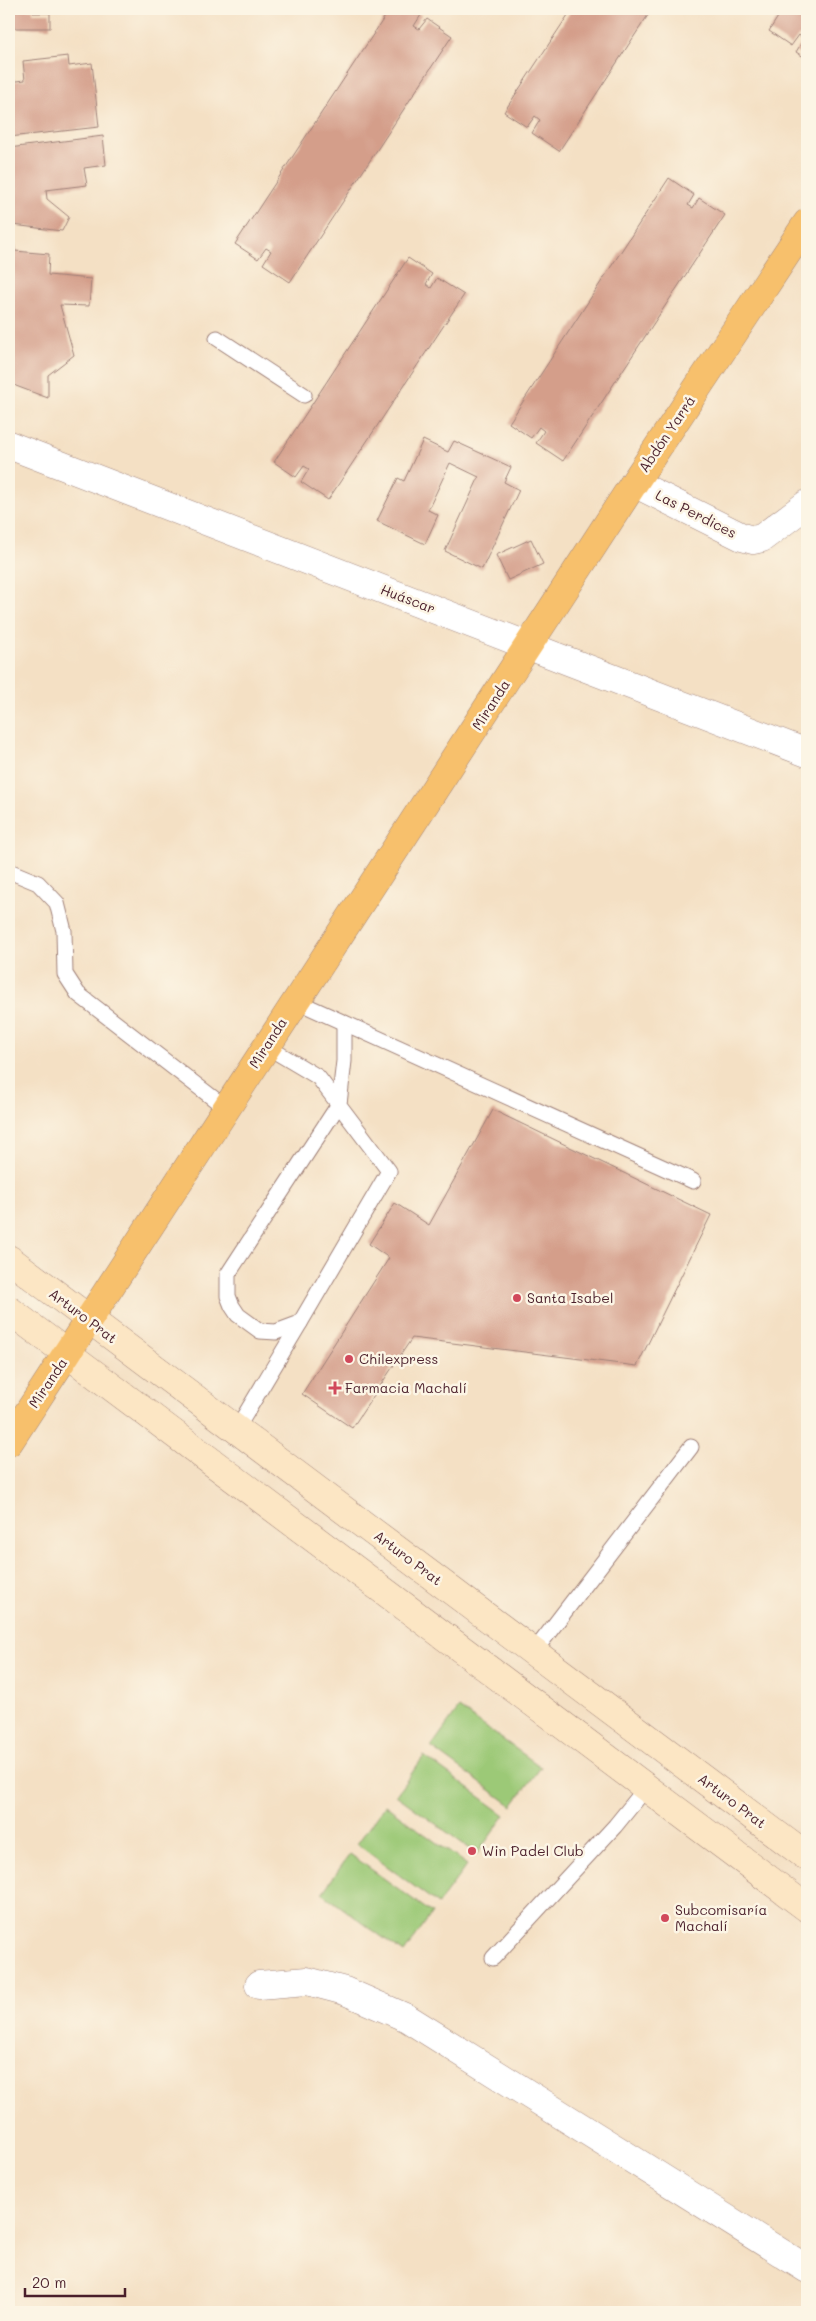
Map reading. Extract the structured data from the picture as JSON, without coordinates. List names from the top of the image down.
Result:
{
  "streets": {
    "main road": ["Abdón Yarrá", "Miranda", "Arturo Prat"],
    "street": ["Las Perdices", "Huáscar"]
  },
  "crossings": [
    ["Abdón Yarrá", "Las Perdices"],
    ["Abdón Yarrá", "Huáscar"],
    ["Abdón Yarrá", "Miranda"],
    ["Huáscar", "Miranda"],
    ["Miranda", "Arturo Prat"]
  ],
  "places": {
    "other": [
      "Santa Isabel",
      "Chilexpress",
      "Win Padel Club",
      "Subcomisaría Machalí"
    ],
    "health": ["Farmacia Machalí"]
  },
  "scale_bar": "20 m"
}
